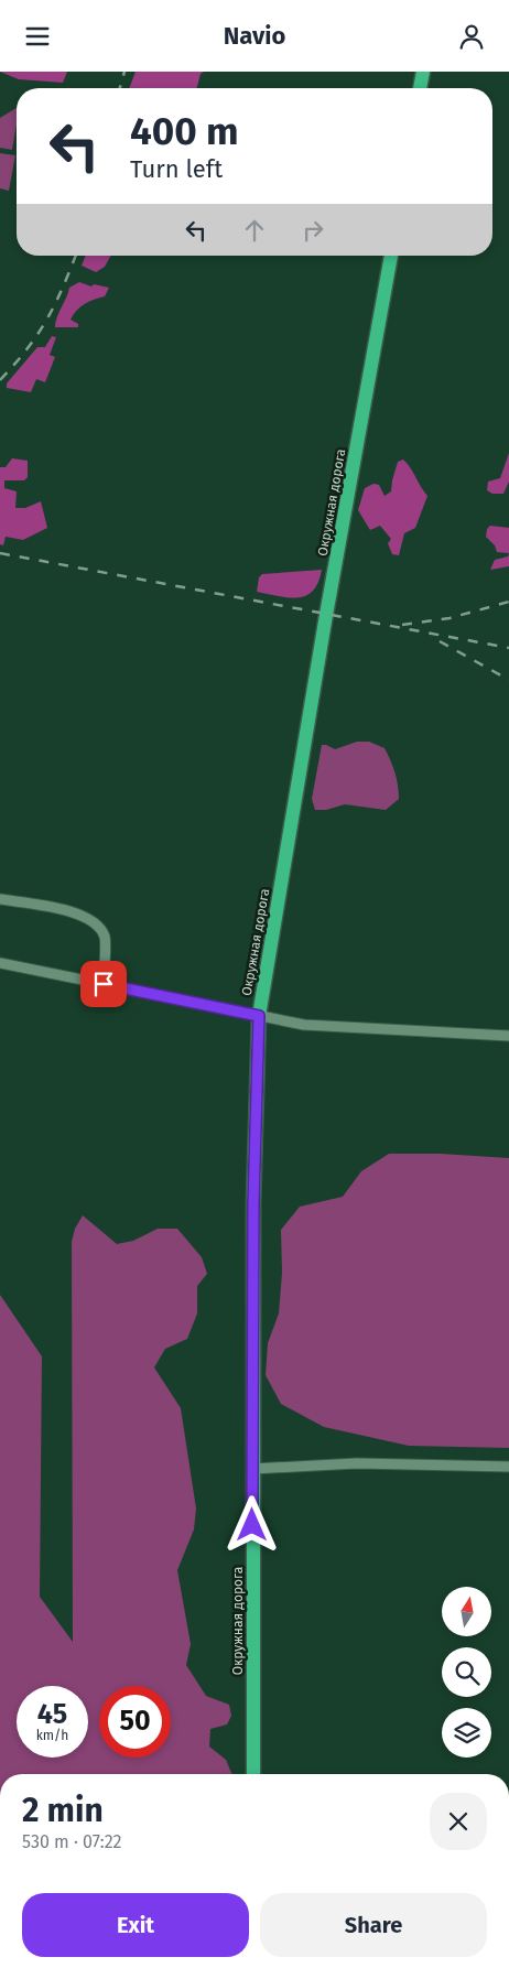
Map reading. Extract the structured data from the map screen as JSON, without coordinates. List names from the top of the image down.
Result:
{
  "streets": {
    "main road": ["Окружная дорога"]
  },
  "north": "top",
  "page": {
    "header": "Navio",
    "turn": ["400 m", "Turn left"],
    "speed": "45 km/h",
    "limit": "50",
    "heading": ["2 min", "530 m · 07:22"],
    "buttons": ["Exit", "Share"]
  }
}
